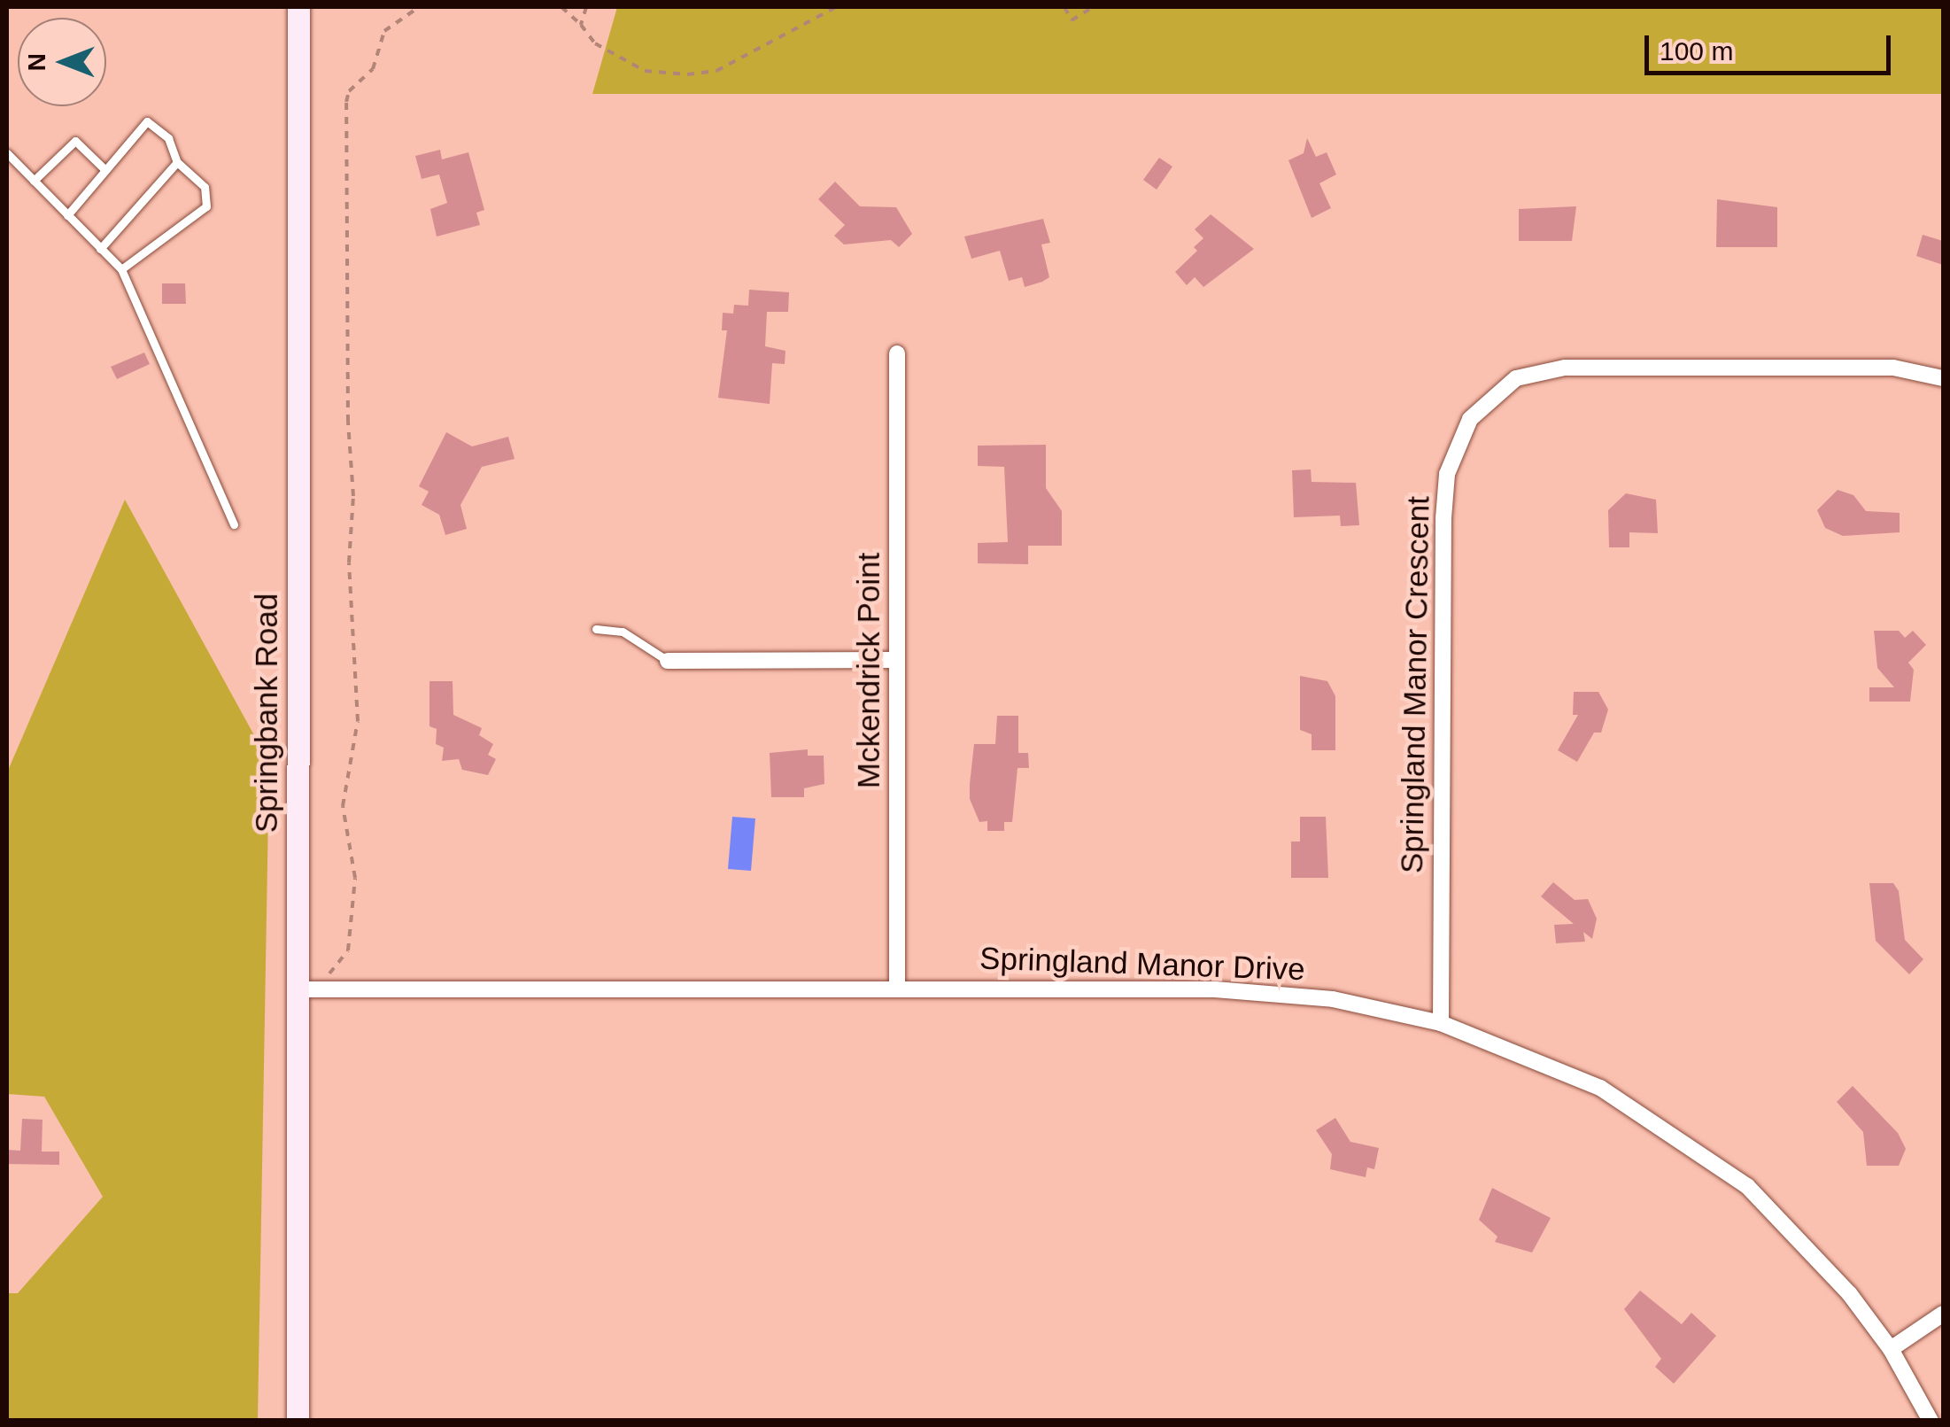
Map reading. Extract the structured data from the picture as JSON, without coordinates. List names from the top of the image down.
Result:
{
  "streets": {
    "street": [
      "Mckendrick Point",
      "Springland Manor Crescent",
      "Springbank Road",
      "Springland Manor Drive"
    ]
  },
  "crossings": [
    ["Mckendrick Point", "Springland Manor Drive"],
    ["Springland Manor Crescent", "Springland Manor Drive"],
    ["Springbank Road", "Springland Manor Drive"]
  ],
  "scale_bar": "100 m",
  "north": "left"
}
